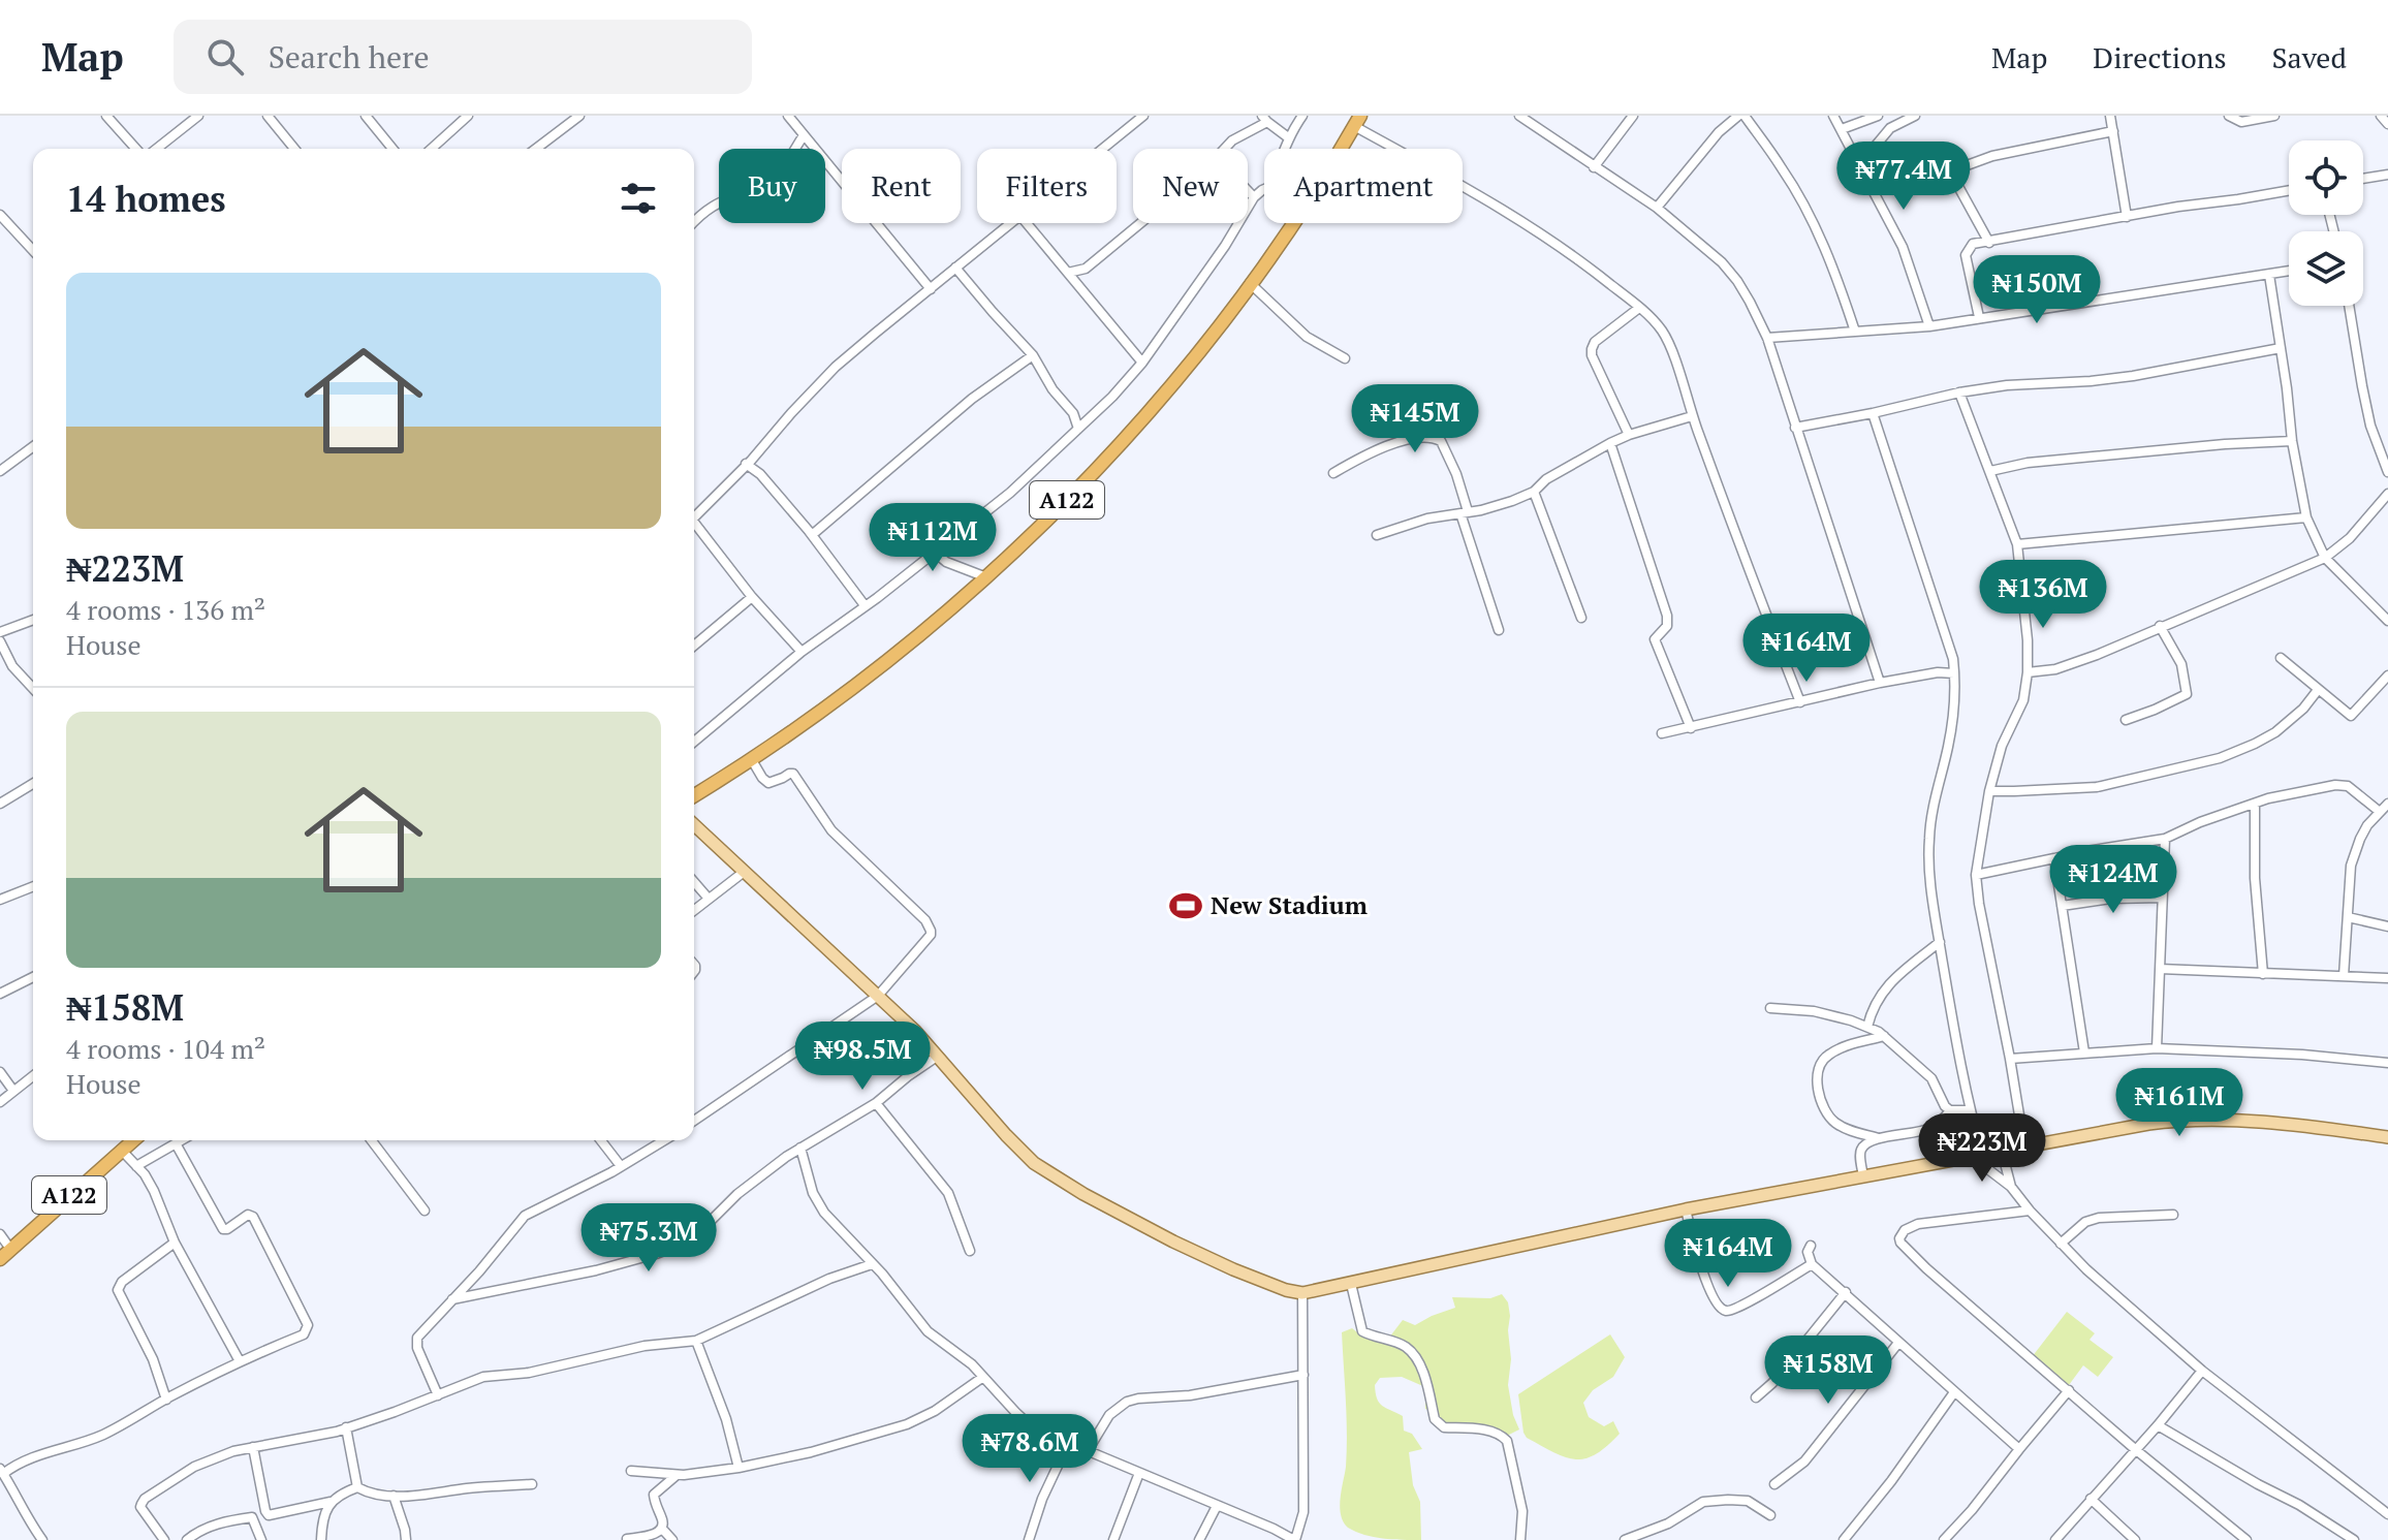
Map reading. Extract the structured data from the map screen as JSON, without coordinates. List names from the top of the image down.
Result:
{
  "streets": {
    "highway": ["A122"]
  },
  "places": {
    "sports": ["New Stadium"]
  },
  "page": {
    "header": "Map",
    "search": "Search here",
    "nav": ["Map", "Directions", "Saved"],
    "price": [
      "₦77.4M",
      "₦150M",
      "₦145M",
      "₦112M",
      "₦136M",
      "₦164M",
      "₦124M",
      "₦98.5M",
      "₦161M",
      "₦223M",
      "₦75.3M",
      "₦164M",
      "₦158M",
      "₦78.6M"
    ],
    "chip": [
      "Buy",
      "Rent",
      "Filters",
      "New",
      "Apartment"
    ],
    "heading": "14 homes",
    "list": [
      {
        "name": "₦223M",
        "note": "4 rooms · 136 m² · House"
      },
      {
        "name": "₦158M",
        "note": "4 rooms · 104 m² · House"
      }
    ]
  }
}
